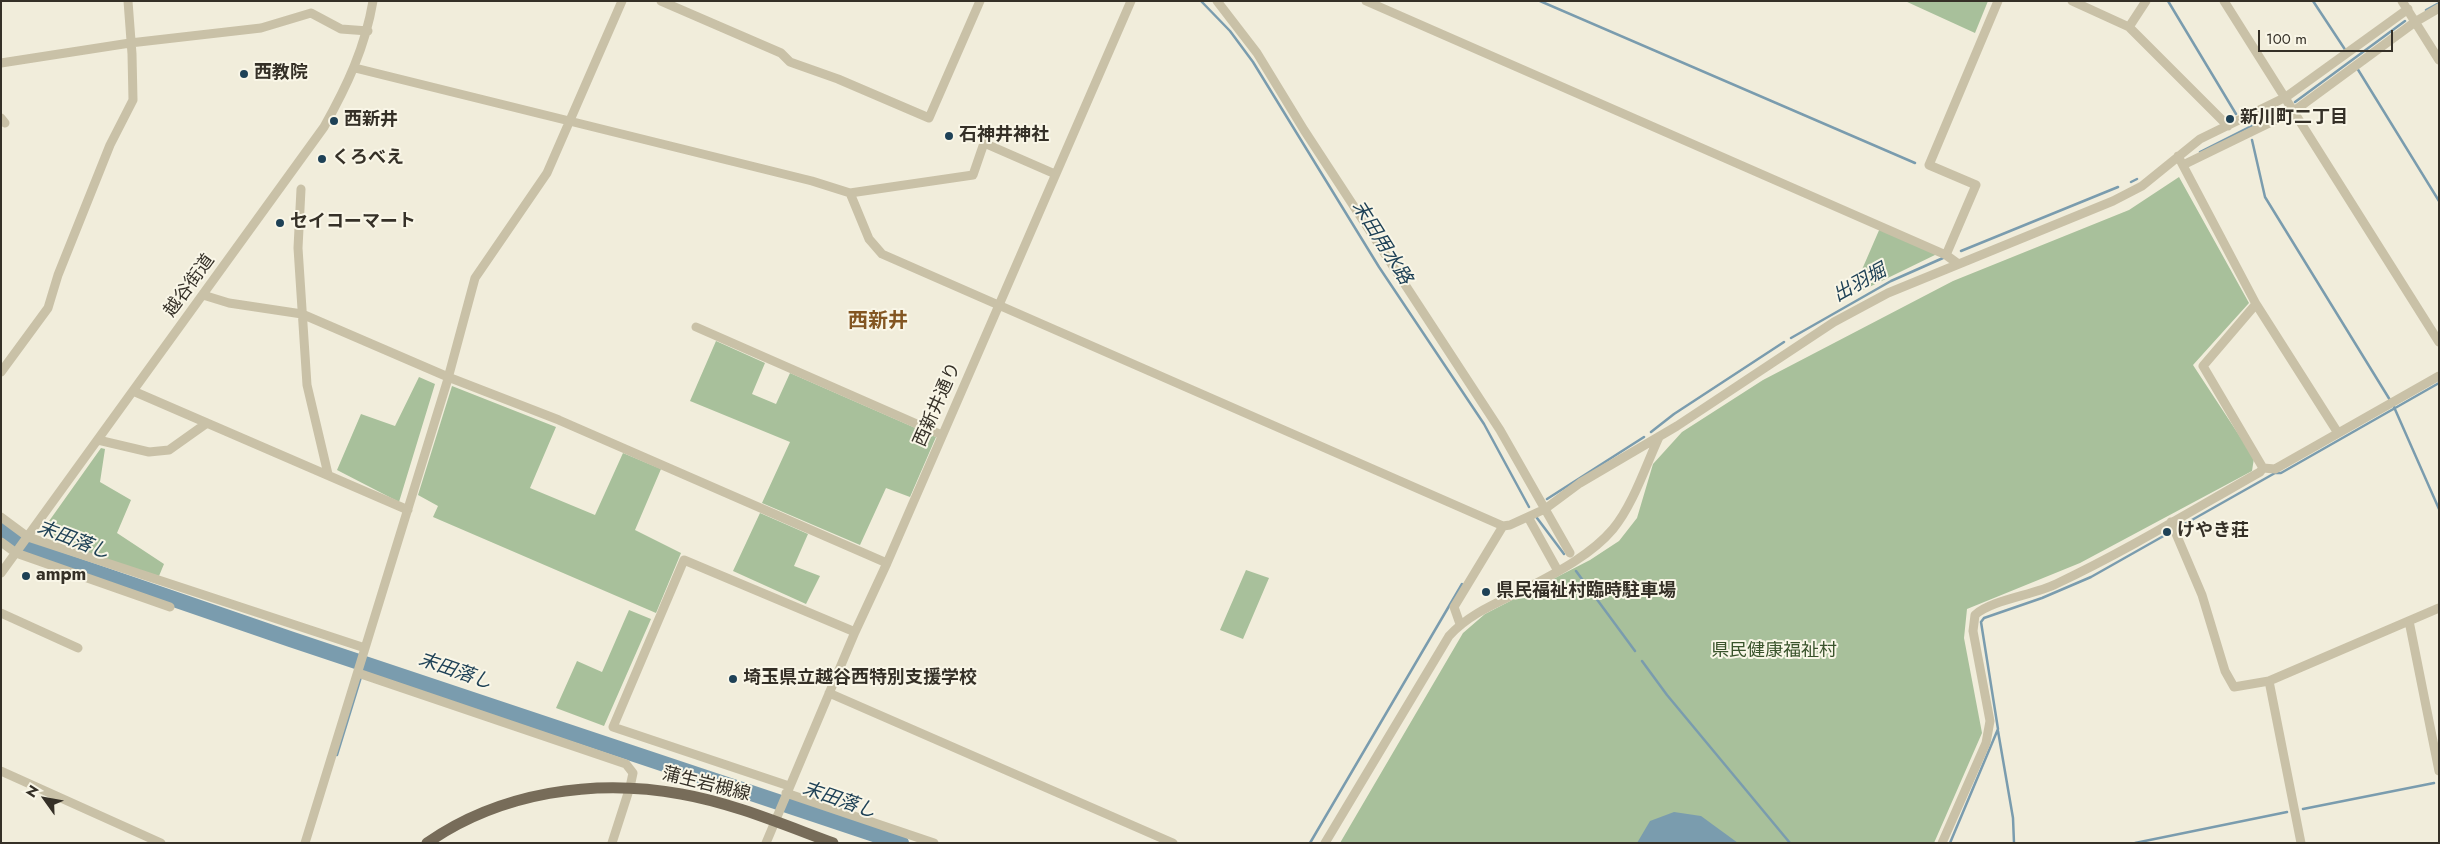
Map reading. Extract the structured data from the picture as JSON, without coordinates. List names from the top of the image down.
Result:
{
  "streets": {
    "main road": ["蒲生岩槻線"],
    "street": ["越谷街道", "西新井通り"]
  },
  "crossings": [
    ["西新井通り", "蒲生岩槻線"]
  ],
  "districts": ["西新井"],
  "water": ["末田用水路", "出羽堀", "末田落し"],
  "parks": ["県民健康福祉村"],
  "places": [
    "西教院",
    "新川町二丁目",
    "西新井",
    "石神井神社",
    "くろべえ",
    "セイコーマート",
    "けやき荘",
    "ampm",
    "県民福祉村臨時駐車場",
    "埼玉県立越谷西特別支援学校"
  ],
  "scale_bar": "100 m",
  "north": "top left"
}
